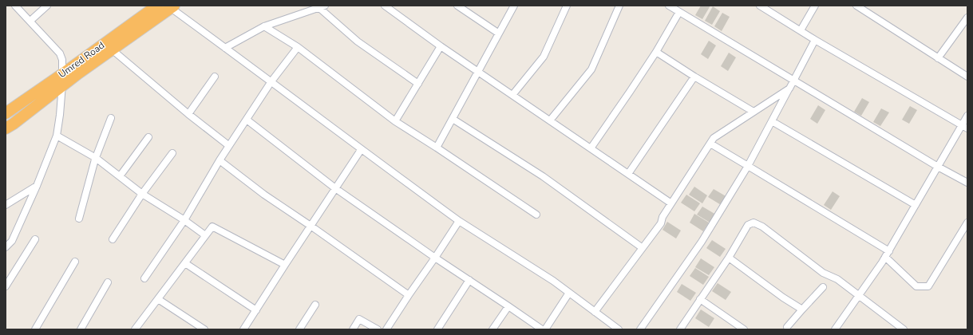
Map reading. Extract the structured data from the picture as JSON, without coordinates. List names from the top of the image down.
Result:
{
  "streets": {
    "highway": ["Umred Road"]
  }
}
